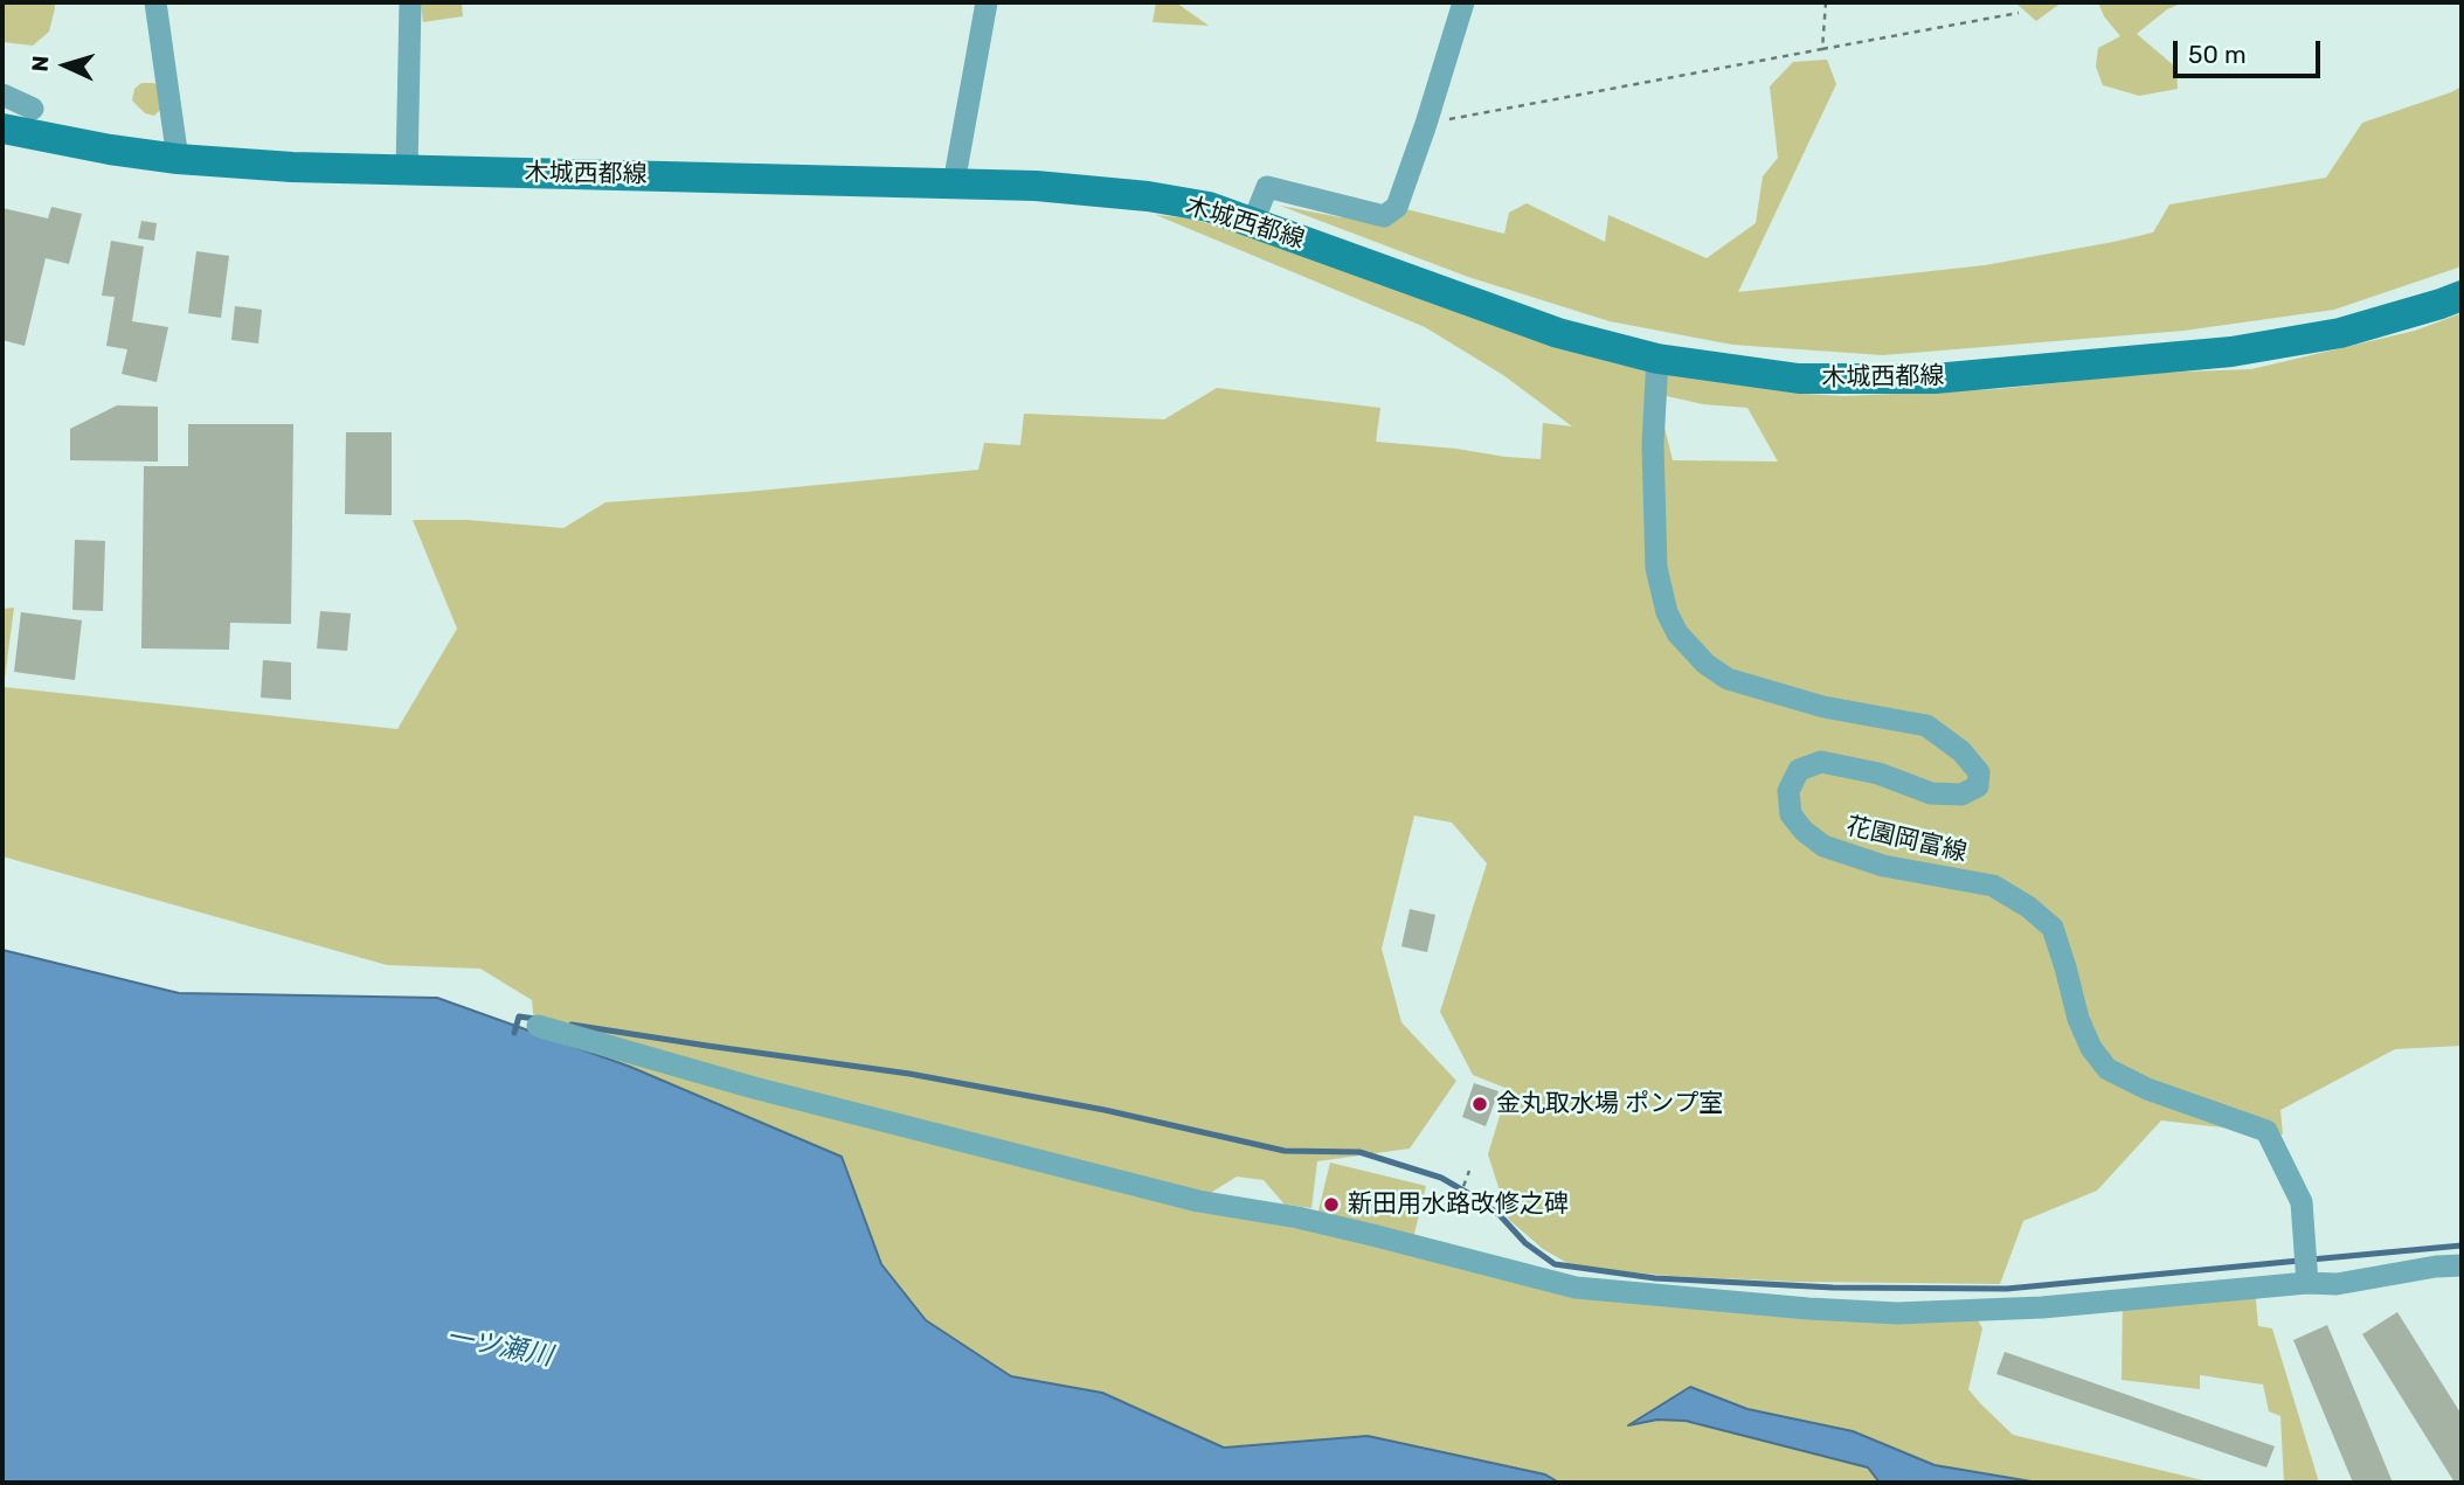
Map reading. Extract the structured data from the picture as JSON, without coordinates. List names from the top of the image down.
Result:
{
  "streets": {
    "main road": ["木城西都線"],
    "street": ["花園岡富線"]
  },
  "crossings": [
    ["木城西都線", "花園岡富線"]
  ],
  "water": ["一ツ瀬川"],
  "places": ["金丸取水場 ポンプ室", "新田用水路改修之碑"],
  "scale_bar": "50 m",
  "north": "left"
}
